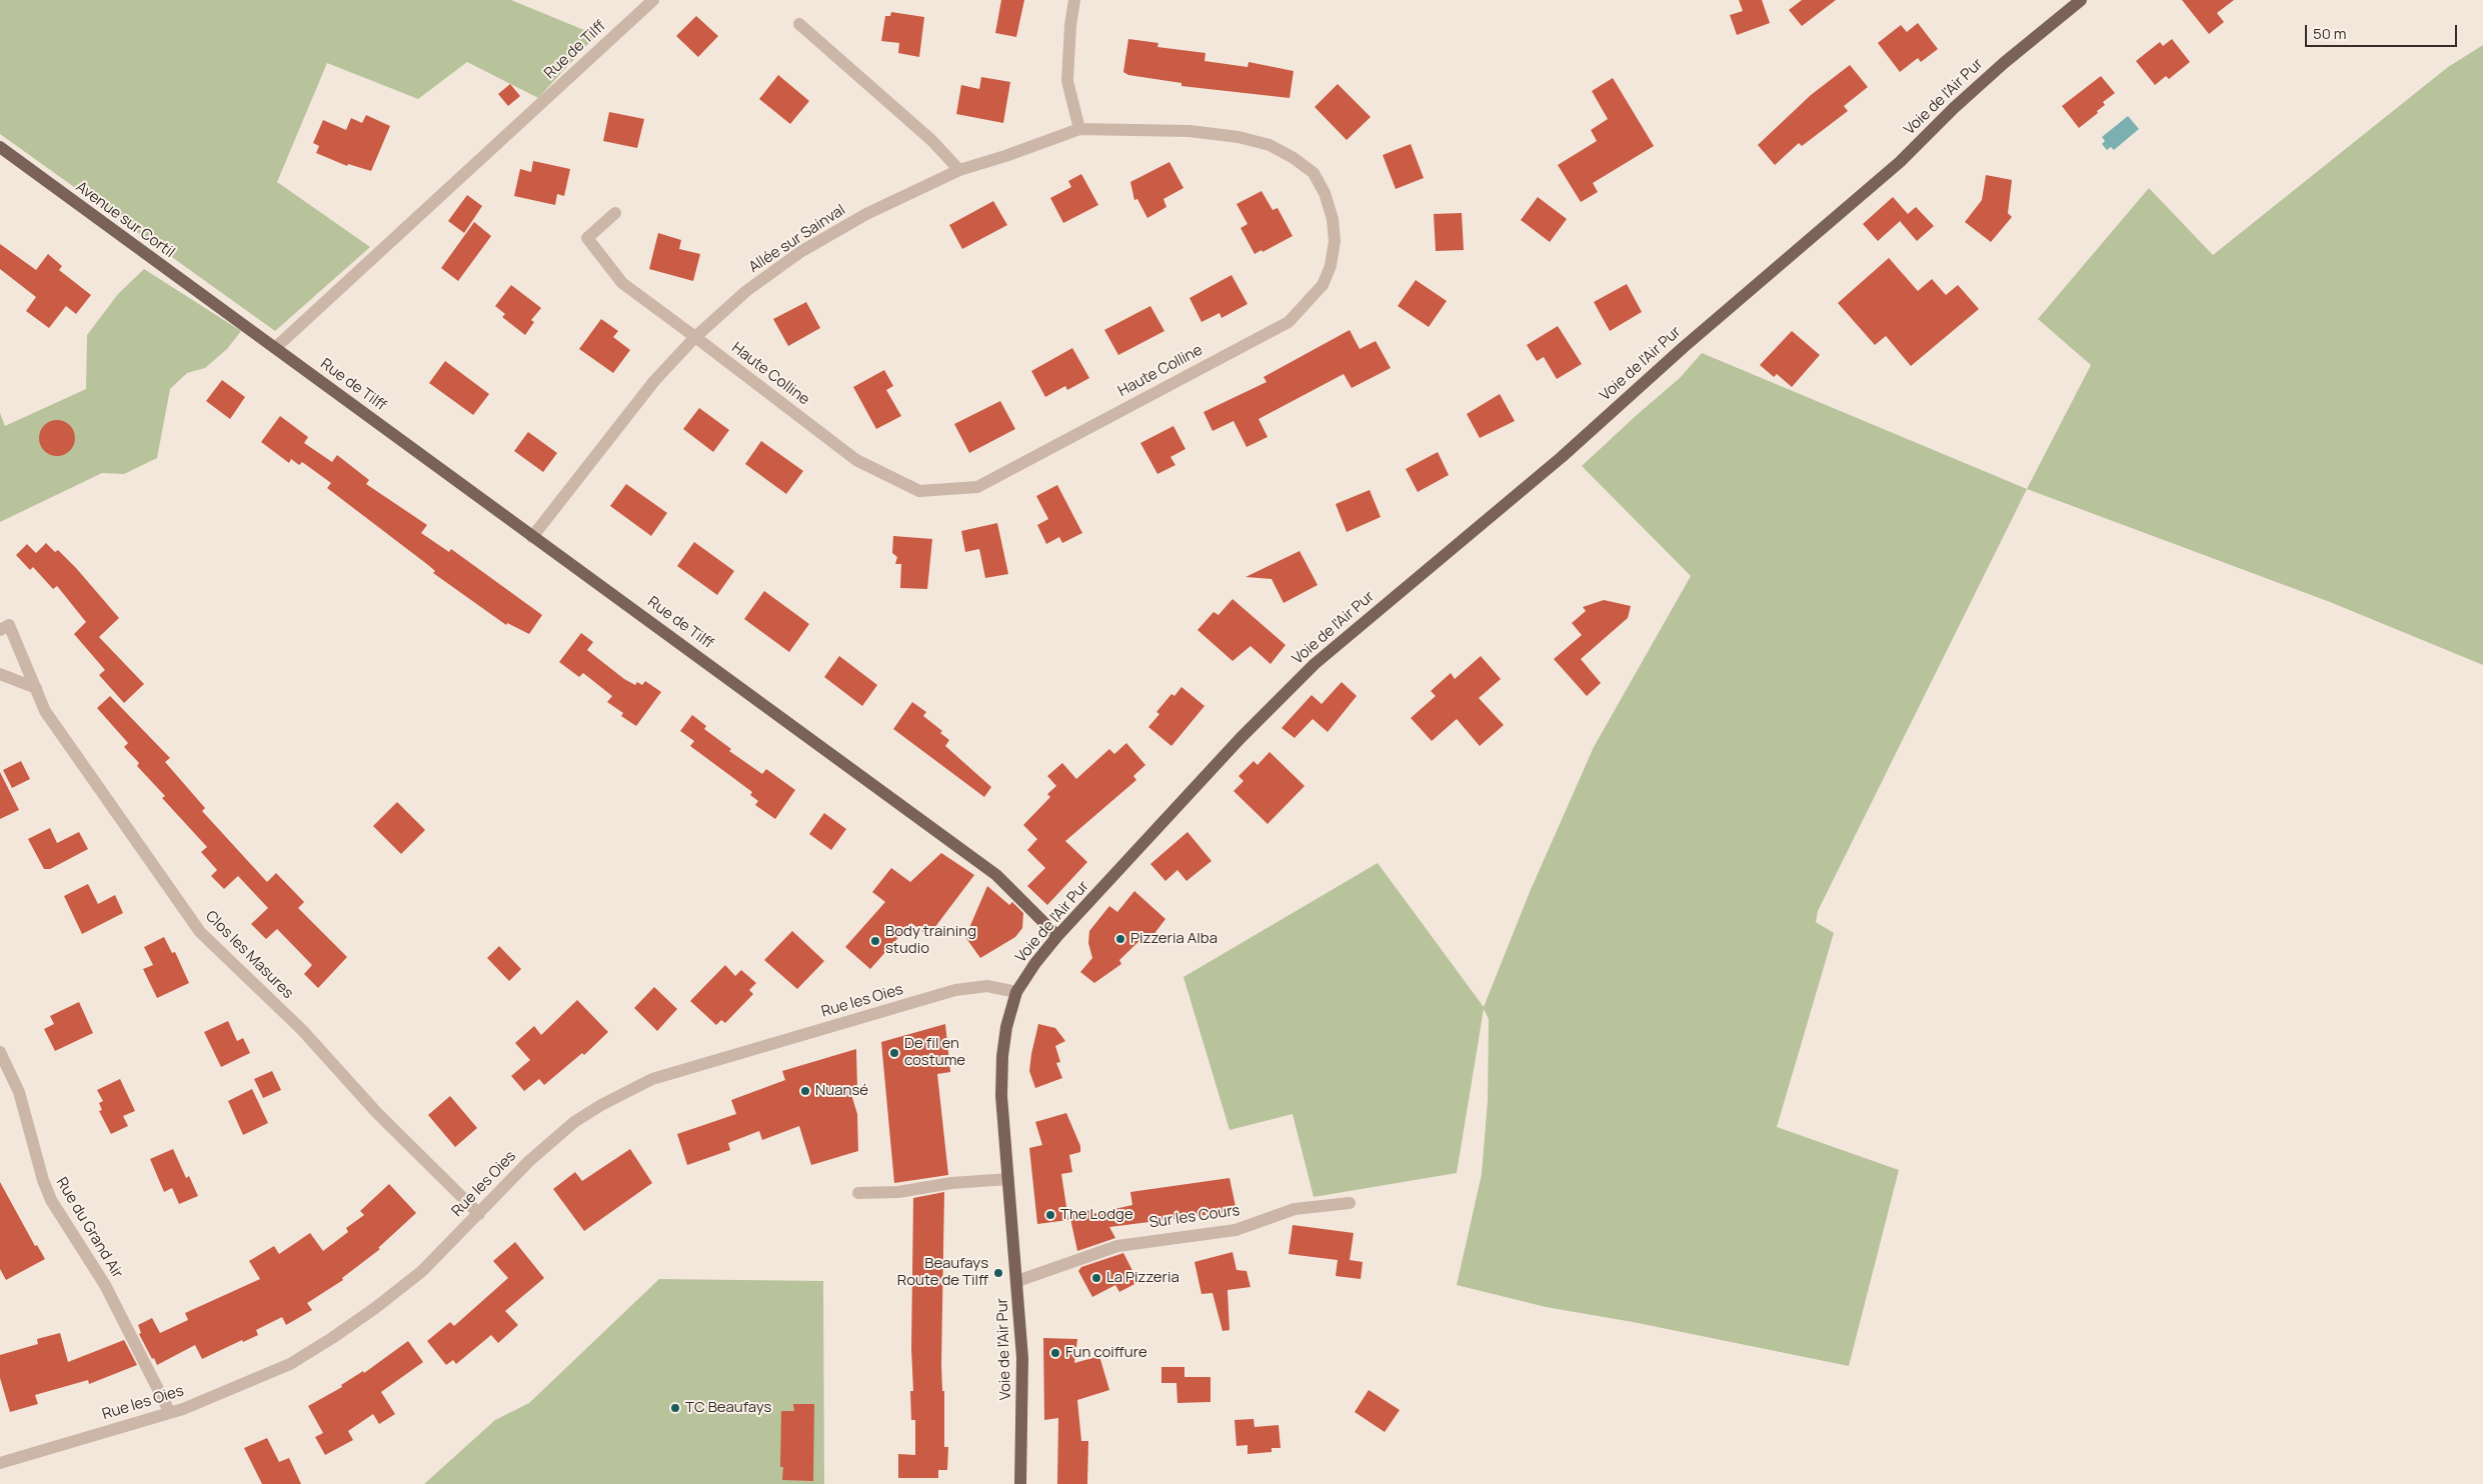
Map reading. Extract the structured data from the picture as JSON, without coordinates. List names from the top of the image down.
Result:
{
  "streets": {
    "main road": ["Rue de Tilff", "Voie de l'Air Pur", "Avenue sur Cortil"],
    "street": [
      "Allée sur Sainval",
      "Haute Colline",
      "Clos les Masures",
      "Rue les Oies",
      "Sur les Cours",
      "Rue du Grand Air"
    ]
  },
  "crossings": [
    ["Rue de Tilff", "Voie de l'Air Pur"],
    ["Rue de Tilff", "Avenue sur Cortil"],
    ["Rue de Tilff", "Allée sur Sainval"],
    ["Voie de l'Air Pur", "Rue les Oies"],
    ["Voie de l'Air Pur", "Sur les Cours"],
    ["Allée sur Sainval", "Haute Colline"],
    ["Clos les Masures", "Rue les Oies"],
    ["Rue les Oies", "Rue du Grand Air"]
  ],
  "places": [
    "Pizzeria Alba",
    "Body training studio",
    "De fil en costume",
    "Nuansé",
    "The Lodge",
    "Beaufays Route de Tilff",
    "La Pizzeria",
    "Fun coiffure",
    "TC Beaufays"
  ],
  "scale_bar": "50 m"
}
